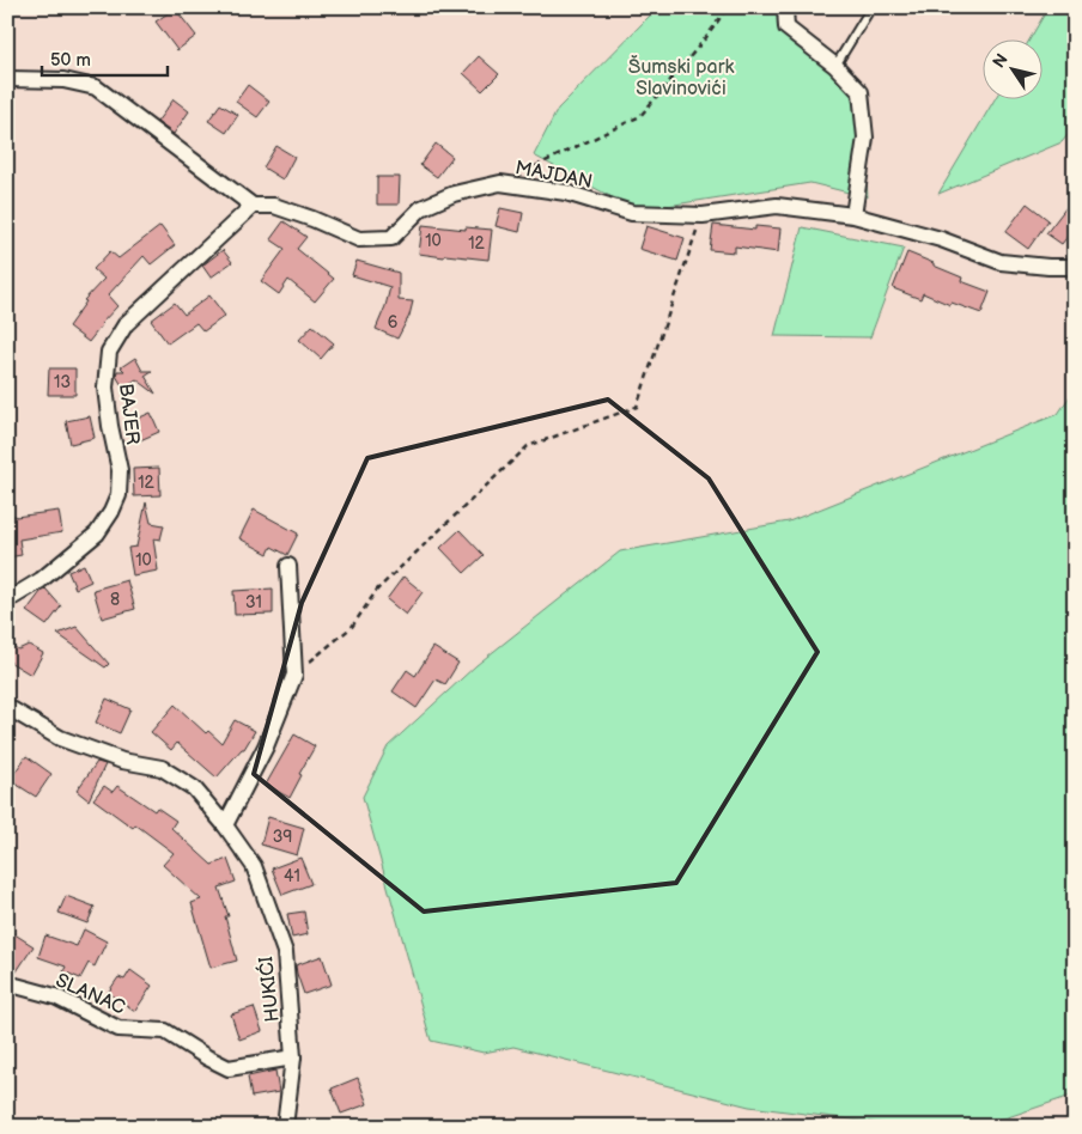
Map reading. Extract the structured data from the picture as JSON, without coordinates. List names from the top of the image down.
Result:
{
  "streets": {
    "street": [
      "MAJDAN",
      "BAJER",
      "HUKIĆI",
      "SLANAC"
    ]
  },
  "crossings": [
    ["MAJDAN", "BAJER"],
    ["HUKIĆI", "SLANAC"]
  ],
  "parks": ["Šumski park Slavinovići"],
  "house_numbers": [
    "10",
    "12",
    "6",
    "13",
    "12",
    "10",
    "8",
    "31",
    "39",
    "41"
  ],
  "scale_bar": "50 m",
  "north": "top left"
}
